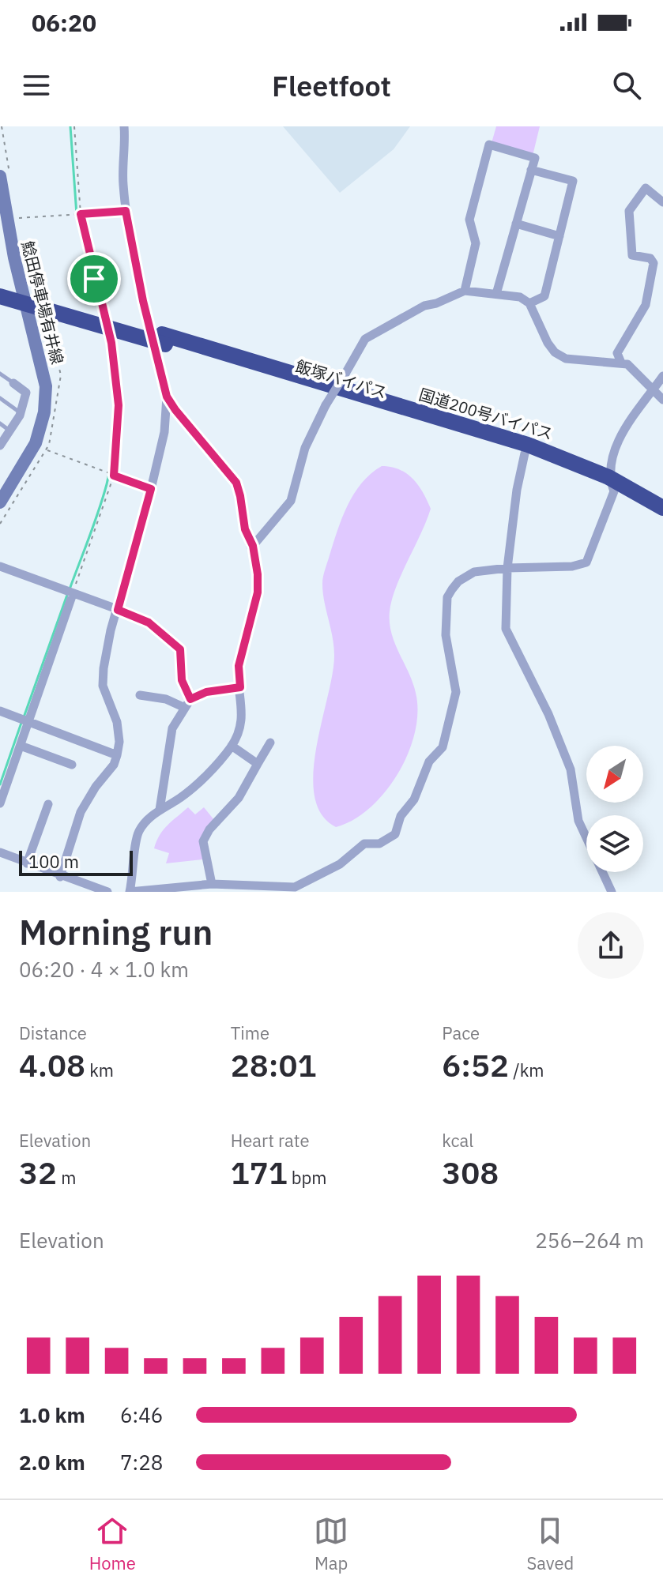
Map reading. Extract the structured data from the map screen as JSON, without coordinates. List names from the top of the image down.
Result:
{
  "streets": {
    "highway": ["飯塚バイパス", "国道200号バイパス"],
    "main road": ["鯰田停車場有井線"]
  },
  "crossings": [
    ["飯塚バイパス", "国道200号バイパス"]
  ],
  "scale_bar": "100 m",
  "north": "bottom left",
  "page": {
    "status": "06:20",
    "header": "Fleetfoot",
    "scale": "100 m",
    "heading": ["Morning run", "06:20 · 4 × 1.0 km"],
    "stats": [
      ["Distance", "4.08 km"],
      ["Time", "28:01"],
      ["Pace", "6:52 /km"],
      ["Elevation", "32 m"],
      ["Heart rate", "171 bpm"],
      ["kcal", "308"]
    ],
    "chart": ["Elevation", "256–264 m"],
    "list": [
      {
        "name": "1.0 km",
        "note": "6:46"
      },
      {
        "name": "2.0 km",
        "note": "7:28"
      }
    ],
    "tabs": ["Home", "Map", "Saved"]
  }
}
